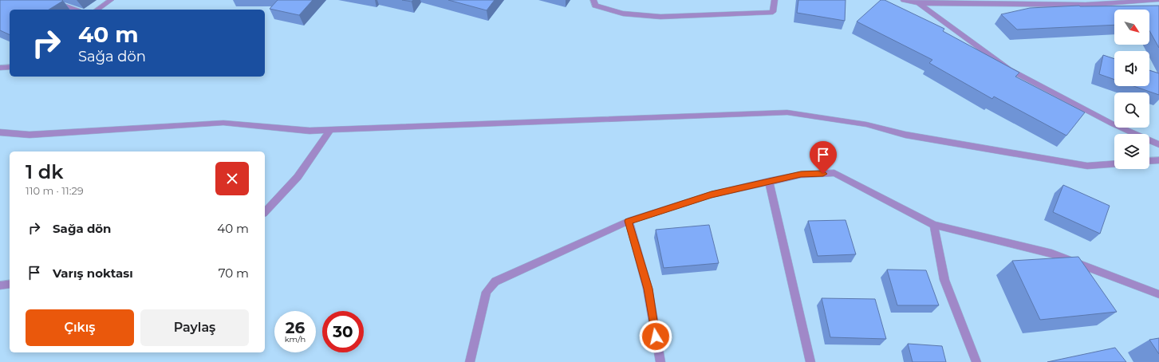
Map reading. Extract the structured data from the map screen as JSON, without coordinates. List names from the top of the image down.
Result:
{
  "north": "bottom right",
  "page": {
    "turn": ["40 m", "Sağa dön"],
    "heading": ["1 dk", "110 m · 11:29"],
    "list": [
      {
        "name": "Sağa dön",
        "value": "40 m"
      },
      {
        "name": "Varış noktası",
        "value": "70 m"
      }
    ],
    "buttons": ["Çıkış", "Paylaş"],
    "speed": "26 km/h",
    "limit": "30"
  }
}
